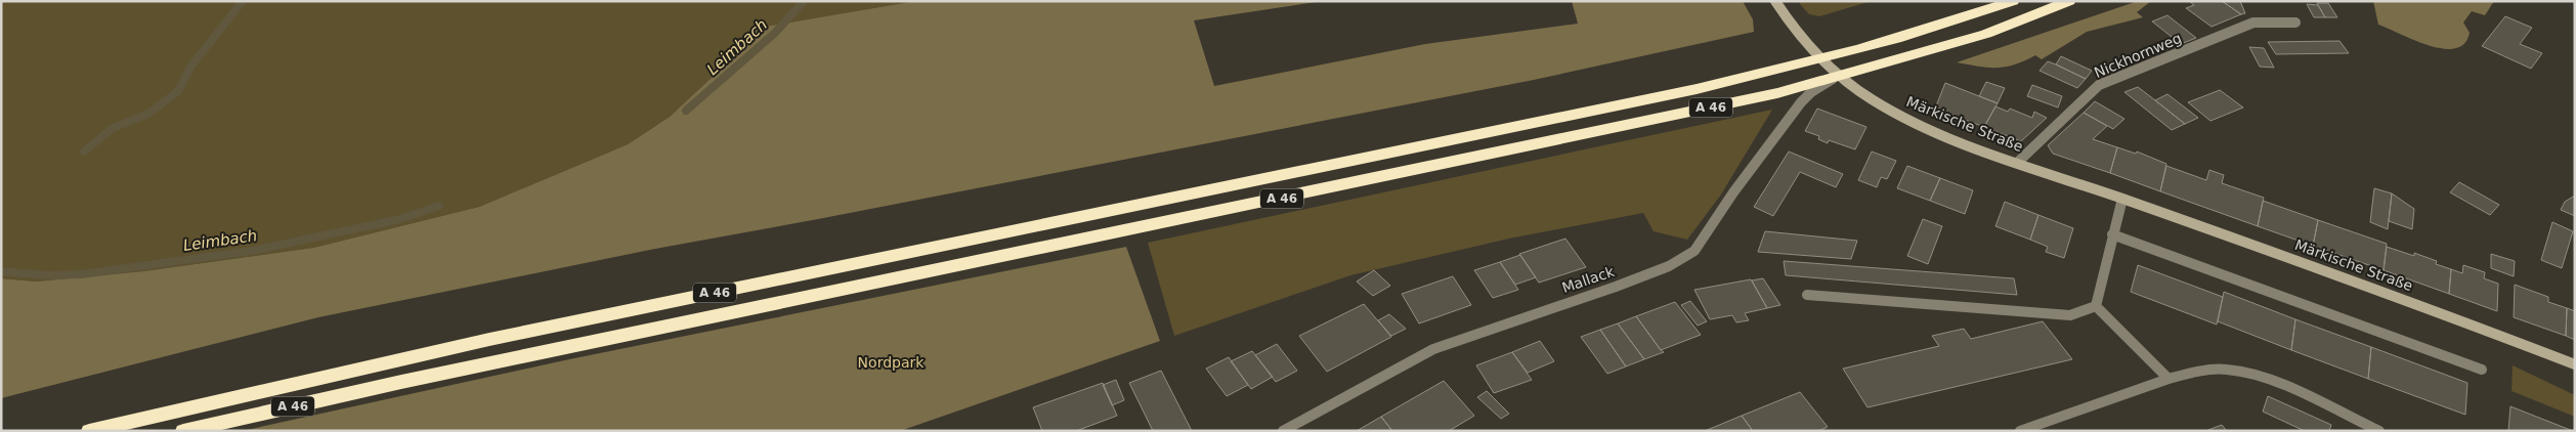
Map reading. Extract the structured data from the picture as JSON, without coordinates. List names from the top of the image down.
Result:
{
  "streets": {
    "highway": ["A 46"],
    "main road": ["Märkische Straße"],
    "street": ["Nickhornweg", "Mallack"]
  },
  "crossings": [
    ["Nickhornweg", "Märkische Straße"],
    ["Märkische Straße", "Mallack"]
  ],
  "water": ["Leimbach"],
  "parks": ["Nordpark"]
}
